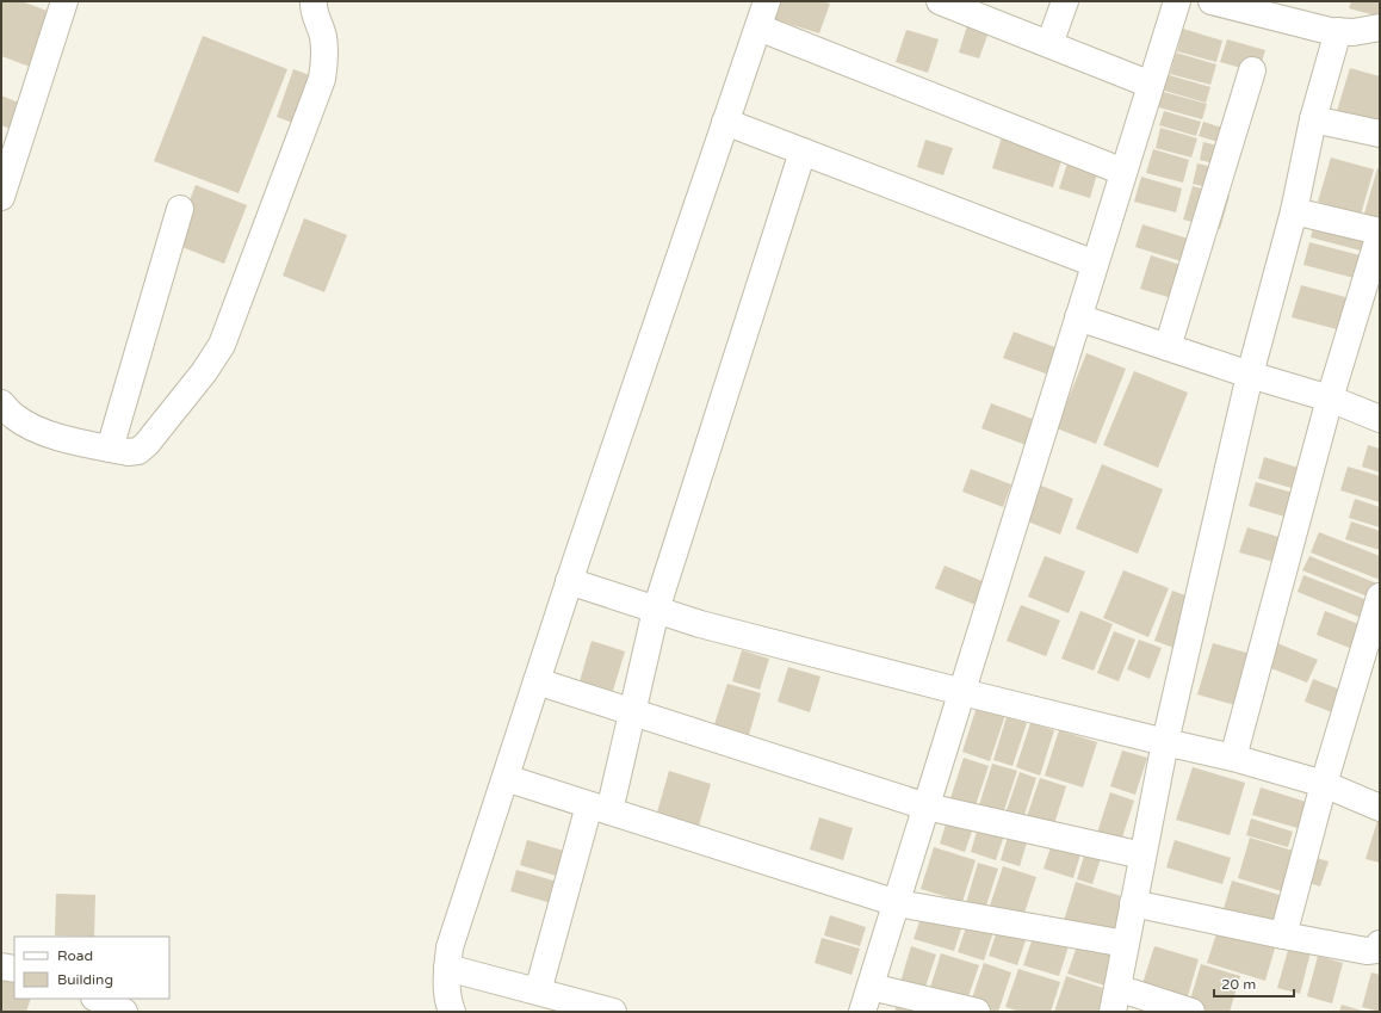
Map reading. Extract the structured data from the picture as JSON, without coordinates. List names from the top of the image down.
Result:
{
  "legend": ["Road", "Building"],
  "scale_bar": "20 m"
}
